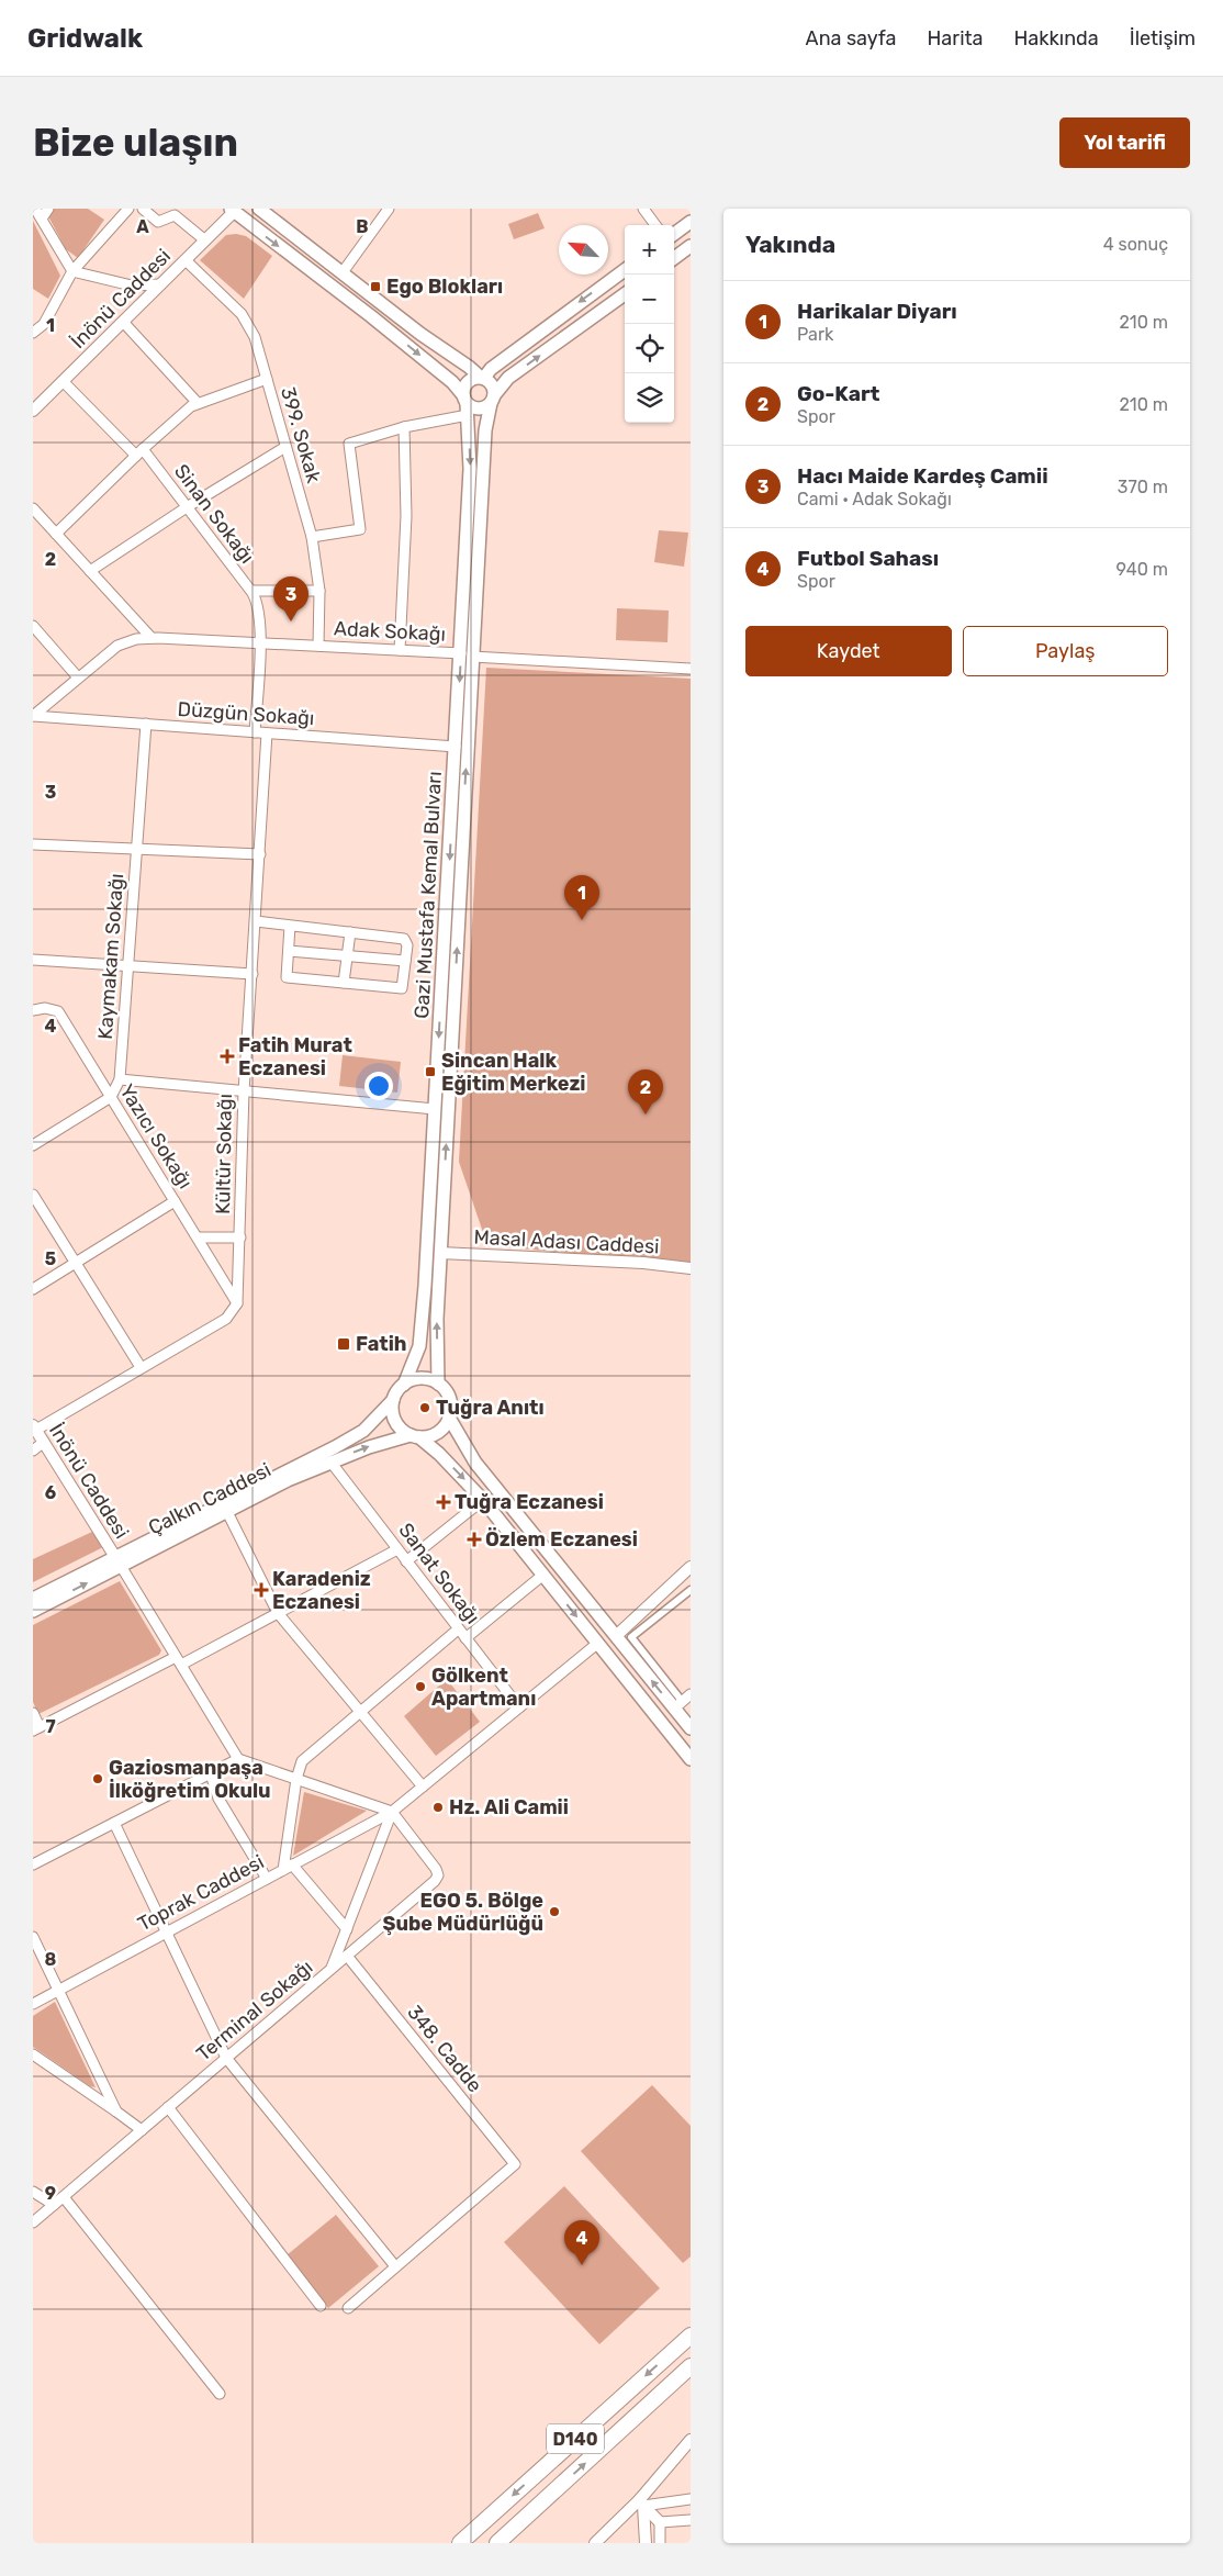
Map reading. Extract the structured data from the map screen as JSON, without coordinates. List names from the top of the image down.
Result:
{
  "streets": {
    "highway": ["D140"],
    "main road": ["Gazi Mustafa Kemal Bulvarı", "Çalkın Caddesi"],
    "street": [
      "İnönü Caddesi",
      "399. Sokak",
      "Sinan Sokağı",
      "Adak Sokağı",
      "Düzgün Sokağı",
      "Kaymakam Sokağı",
      "Yazıcı Sokağı",
      "Kültür Sokağı",
      "Masal Adası Caddesi",
      "Sanat Sokağı",
      "Toprak Caddesi",
      "Terminal Sokağı",
      "348. Cadde"
    ]
  },
  "crossings": [
    ["İnönü Caddesi", "399. Sokak"],
    ["İnönü Caddesi", "Sinan Sokağı"],
    ["İnönü Caddesi", "Çalkın Caddesi"],
    ["399. Sokak", "Adak Sokağı"],
    ["Sinan Sokağı", "Adak Sokağı"],
    ["Sinan Sokağı", "Düzgün Sokağı"],
    ["Adak Sokağı", "Düzgün Sokağı"],
    ["Adak Sokağı", "Gazi Mustafa Kemal Bulvarı"],
    ["Düzgün Sokağı", "Gazi Mustafa Kemal Bulvarı"],
    ["Düzgün Sokağı", "Kaymakam Sokağı"],
    ["Düzgün Sokağı", "Kültür Sokağı"],
    ["Gazi Mustafa Kemal Bulvarı", "Masal Adası Caddesi"],
    ["Gazi Mustafa Kemal Bulvarı", "Çalkın Caddesi"],
    ["Kaymakam Sokağı", "Yazıcı Sokağı"],
    ["Yazıcı Sokağı", "Kültür Sokağı"],
    ["Çalkın Caddesi", "Sanat Sokağı"],
    ["Sanat Sokağı", "Toprak Caddesi"],
    ["Terminal Sokağı", "348. Cadde"]
  ],
  "places": {
    "transit": ["Ego Blokları", "Sincan Halk Eğitim Merkezi", "Fatih"],
    "health": [
      "Fatih Murat Eczanesi",
      "Tuğra Eczanesi",
      "Özlem Eczanesi",
      "Karadeniz Eczanesi"
    ],
    "other": [
      "Tuğra Anıtı",
      "Gölkent Apartmanı",
      "Gaziosmanpaşa İlköğretim Okulu",
      "Hz. Ali Camii",
      "EGO 5. Bölge Şube Müdürlüğü"
    ]
  },
  "north": "top left",
  "page": {
    "header": "Gridwalk",
    "nav": [
      "Ana sayfa",
      "Harita",
      "Hakkında",
      "İletişim"
    ],
    "buttons": [
      "Yol tarifi",
      ["Kaydet", "Paylaş"]
    ],
    "title": "Bize ulaşın",
    "heading": ["Yakında", "4 sonuç"],
    "map_buttons": ["+", "−"],
    "list": [
      {
        "mark": "1",
        "name": "Harikalar Diyarı",
        "note": "Park",
        "value": "210 m"
      },
      {
        "mark": "2",
        "name": "Go-Kart",
        "note": "Spor",
        "value": "210 m"
      },
      {
        "mark": "3",
        "name": "Hacı Maide Kardeş Camii",
        "note": "Cami · Adak Sokağı",
        "value": "370 m"
      },
      {
        "mark": "4",
        "name": "Futbol Sahası",
        "note": "Spor",
        "value": "940 m"
      }
    ],
    "pins": [
      "3",
      "1",
      "2",
      "4"
    ]
  },
  "grid": {
    "columns": ["A", "B"],
    "rows": [
      "1",
      "2",
      "3",
      "4",
      "5",
      "6",
      "7",
      "8",
      "9"
    ]
  }
}
